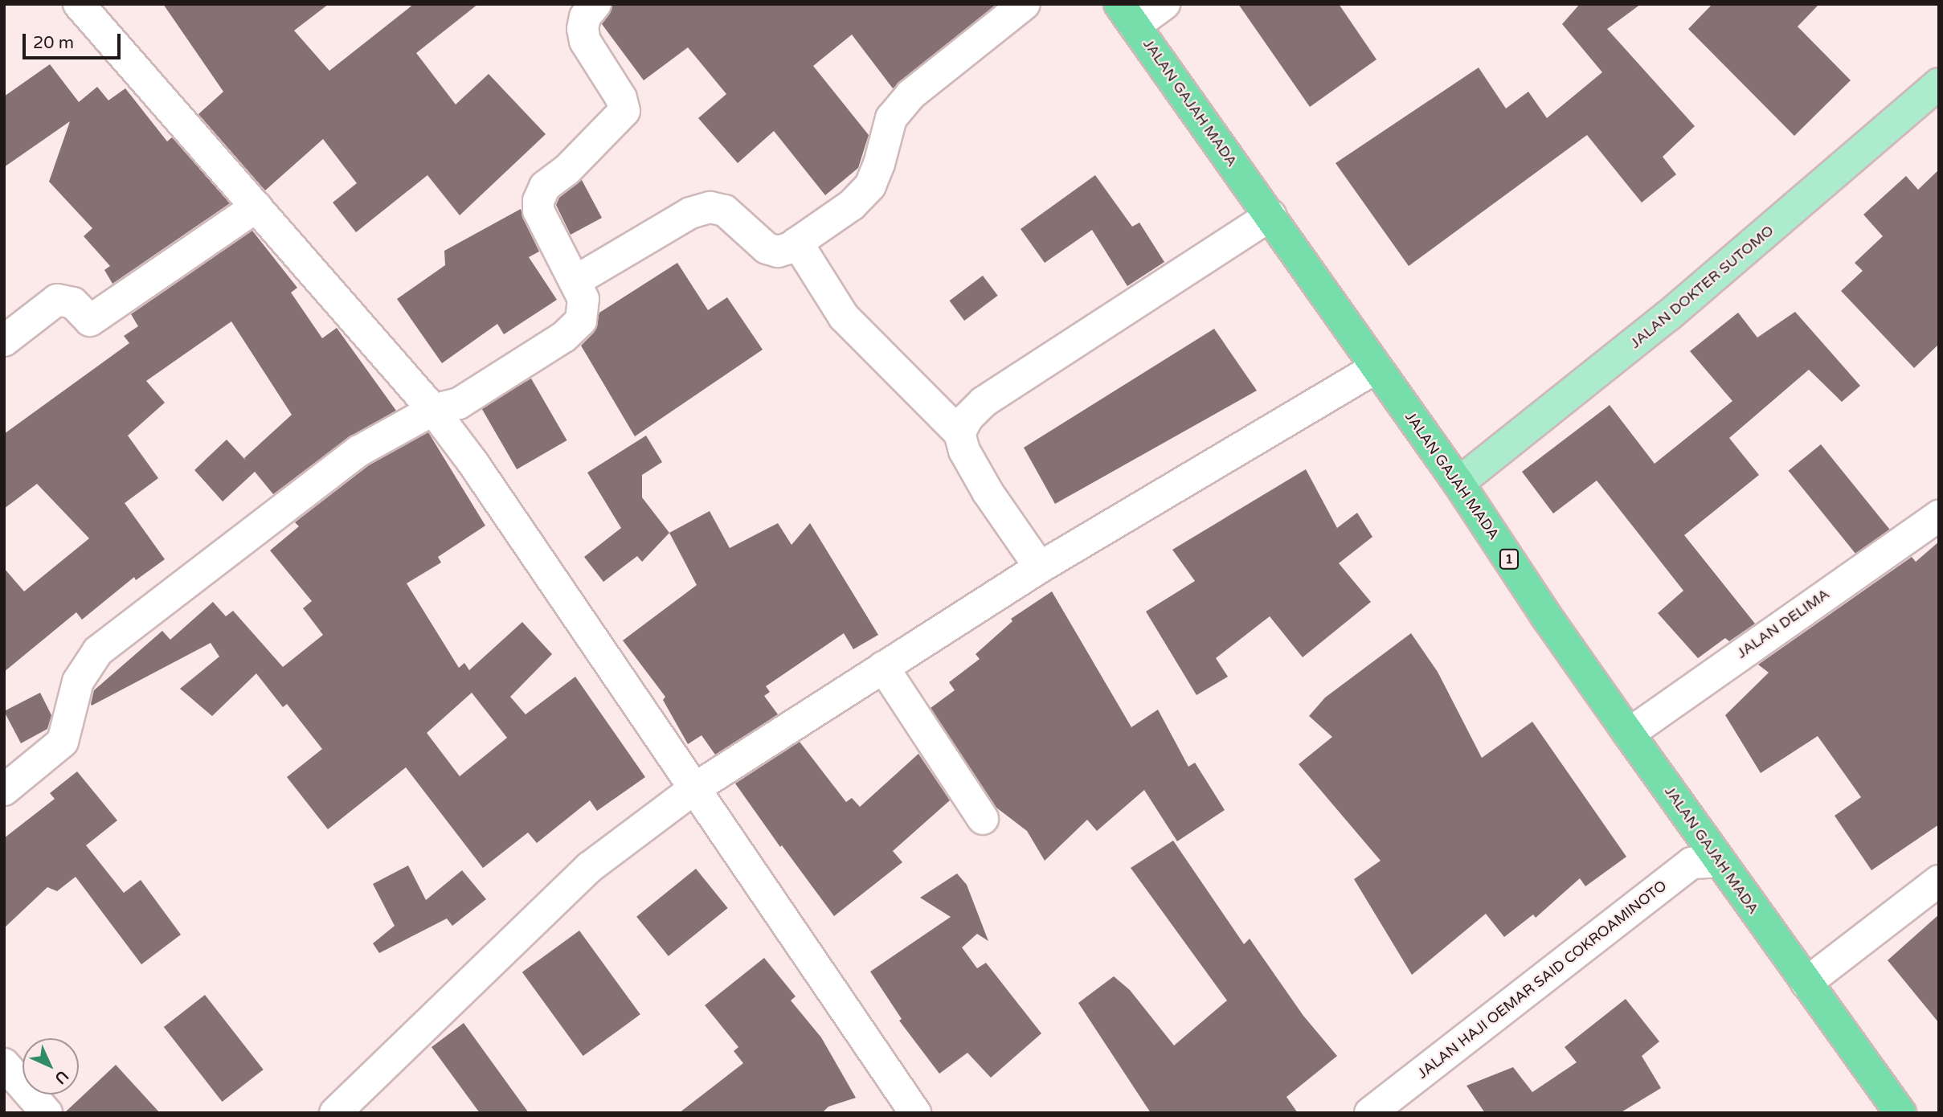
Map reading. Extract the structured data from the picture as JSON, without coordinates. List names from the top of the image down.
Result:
{
  "streets": {
    "highway": ["JALAN GAJAH MADA", "1"],
    "main road": ["JALAN DOKTER SUTOMO"],
    "street": ["JALAN DELIMA", "JALAN HAJI OEMAR SAID COKROAMINOTO"]
  },
  "crossings": [
    ["JALAN GAJAH MADA", "JALAN DOKTER SUTOMO"],
    ["JALAN GAJAH MADA", "JALAN DELIMA"],
    ["JALAN GAJAH MADA", "JALAN HAJI OEMAR SAID COKROAMINOTO"]
  ],
  "scale_bar": "20 m",
  "north": "bottom right"
}
